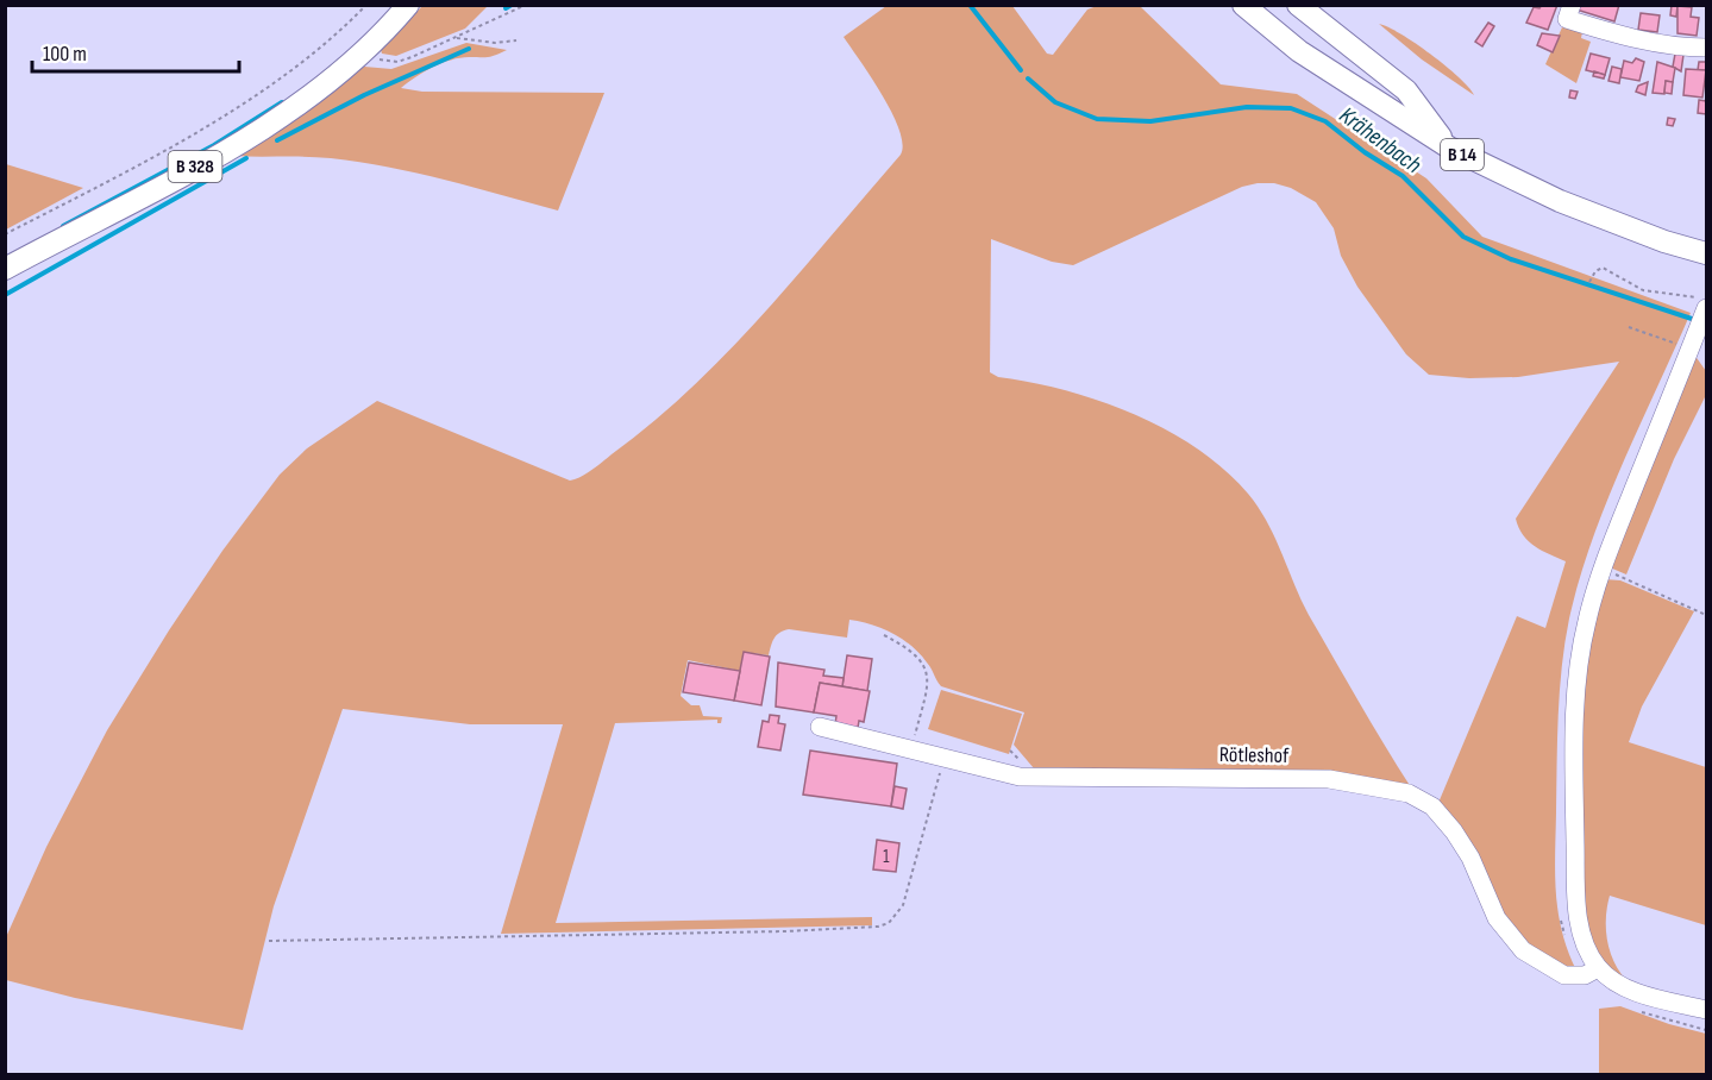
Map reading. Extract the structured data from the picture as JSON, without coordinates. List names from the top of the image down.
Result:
{
  "streets": {
    "main road": ["B 14", "B 328"],
    "street": ["Rötleshof"]
  },
  "water": ["Krähenbach"],
  "house_numbers": ["1"],
  "scale_bar": "100 m"
}
